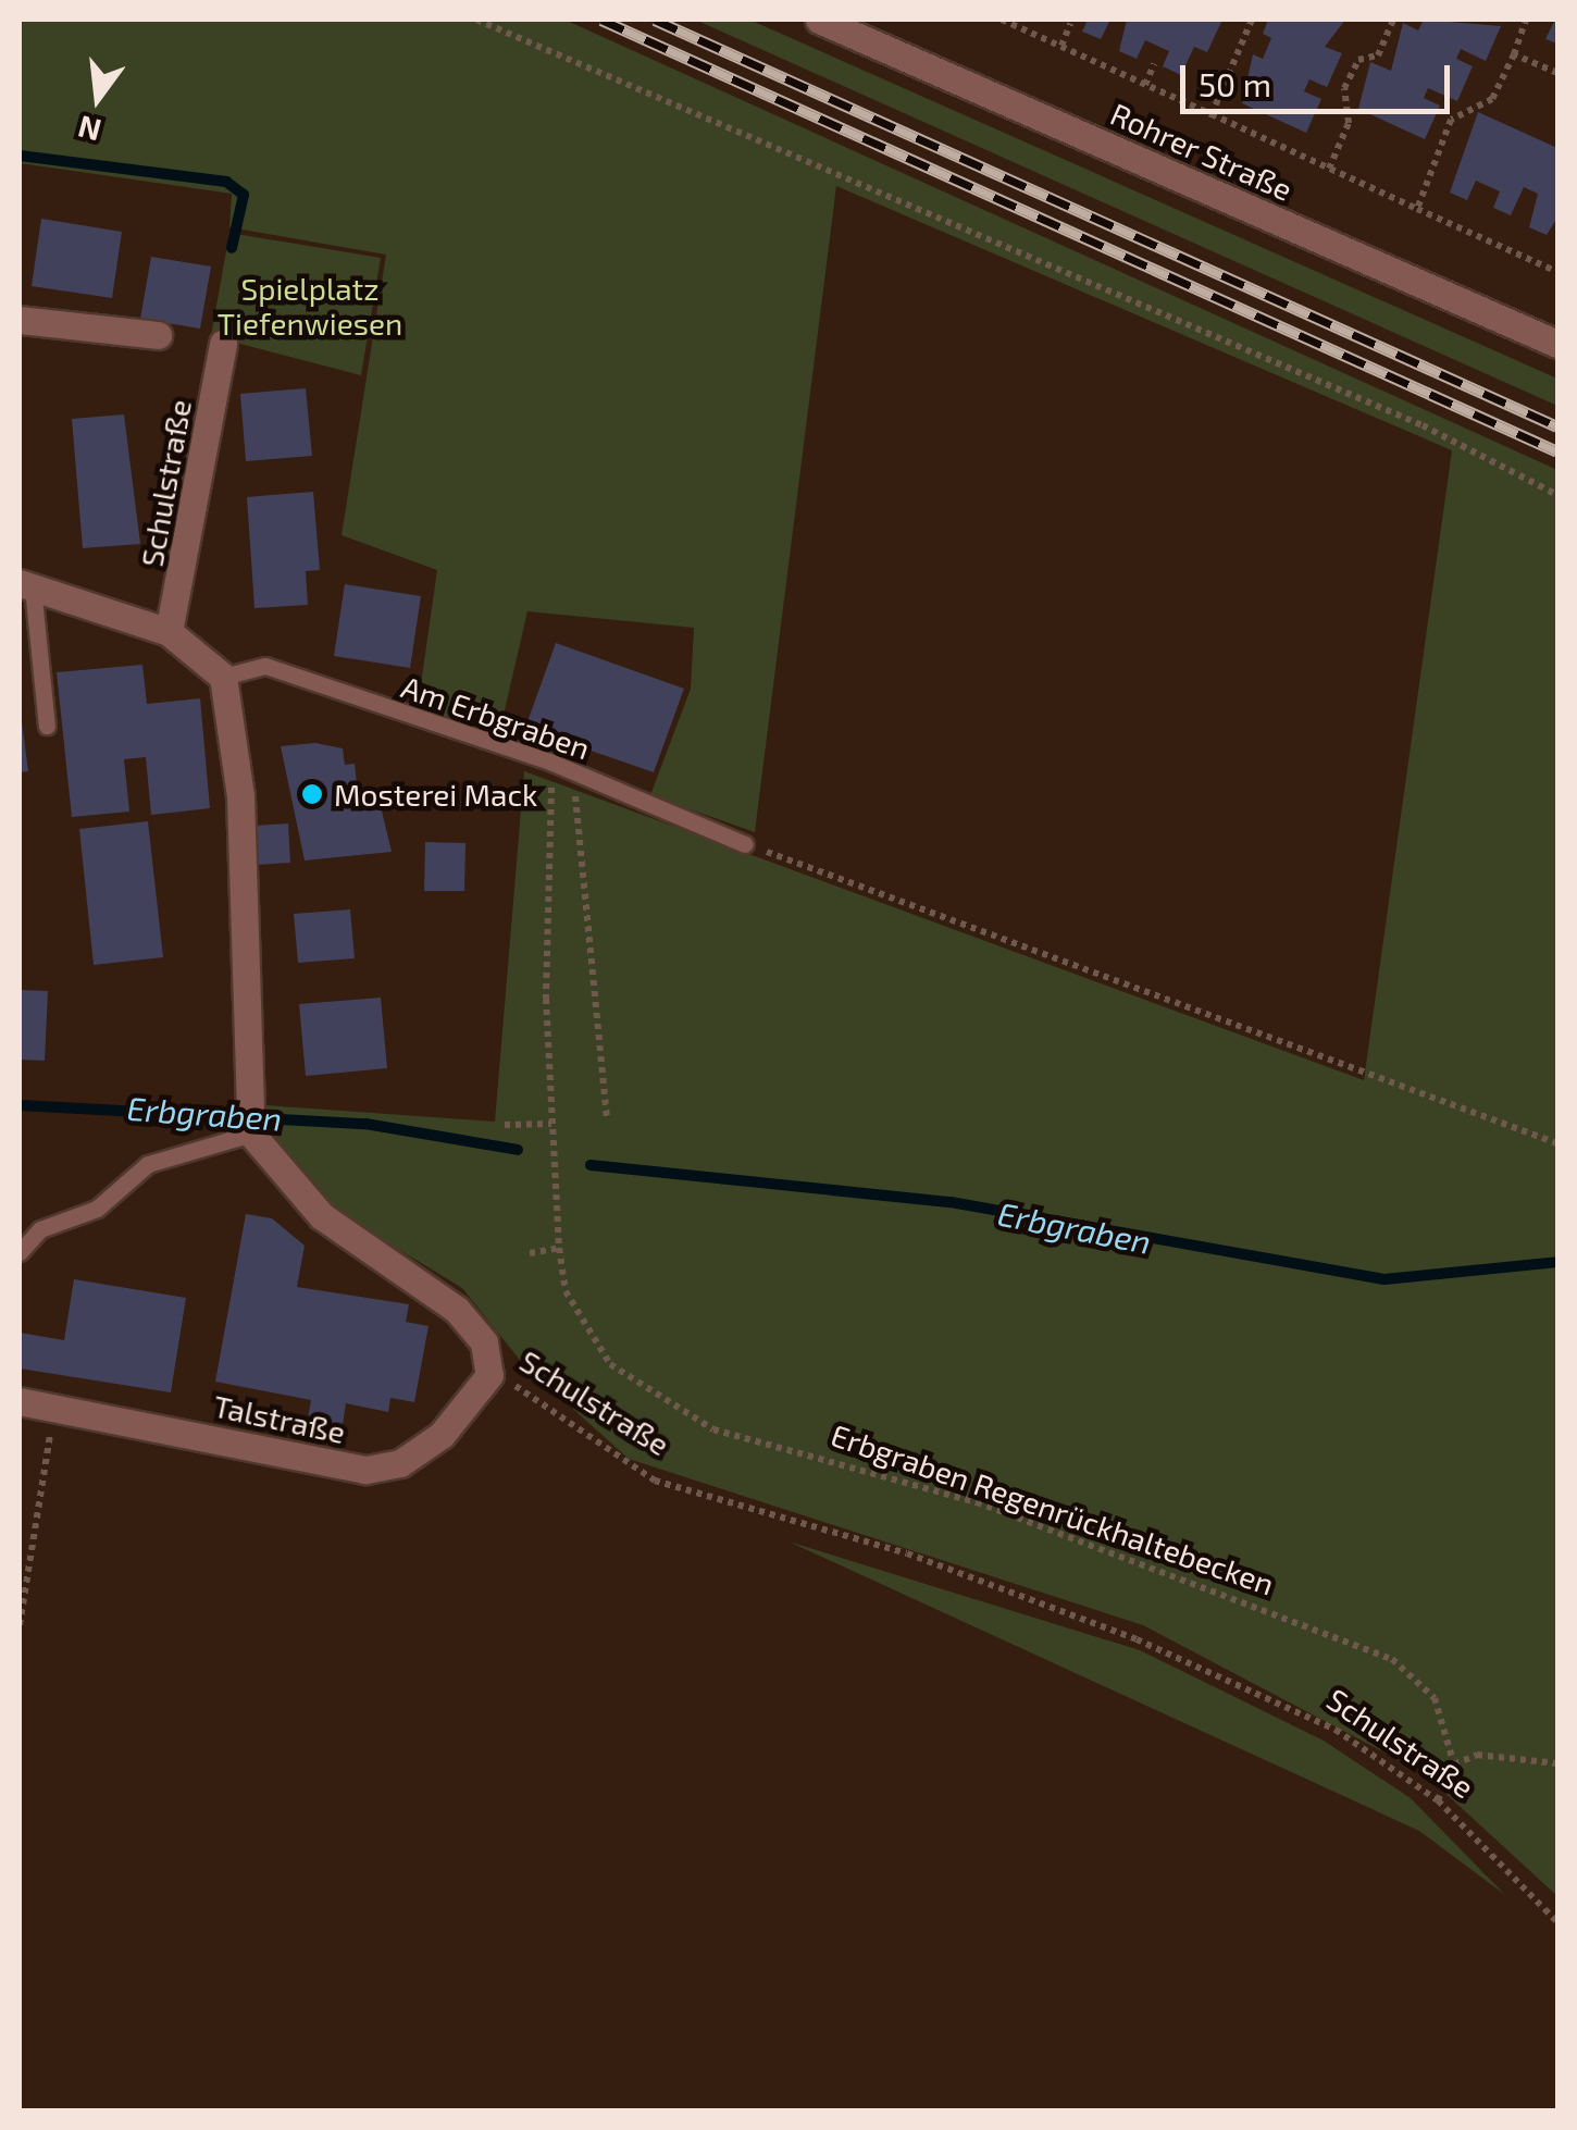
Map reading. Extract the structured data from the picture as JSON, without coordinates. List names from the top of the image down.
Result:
{
  "streets": {
    "street": ["Rohrer Straße", "Schulstraße", "Talstraße"],
    "lane": ["Am Erbgraben"],
    "path": ["Erbgraben Regenrückhaltebecken"]
  },
  "crossings": [
    ["Schulstraße", "Talstraße"],
    ["Am Erbgraben", "Erbgraben Regenrückhaltebecken"]
  ],
  "water": ["Erbgraben"],
  "parks": ["Spielplatz Tiefenwiesen"],
  "places": ["Mosterei Mack"],
  "scale_bar": "50 m",
  "north": "bottom"
}
